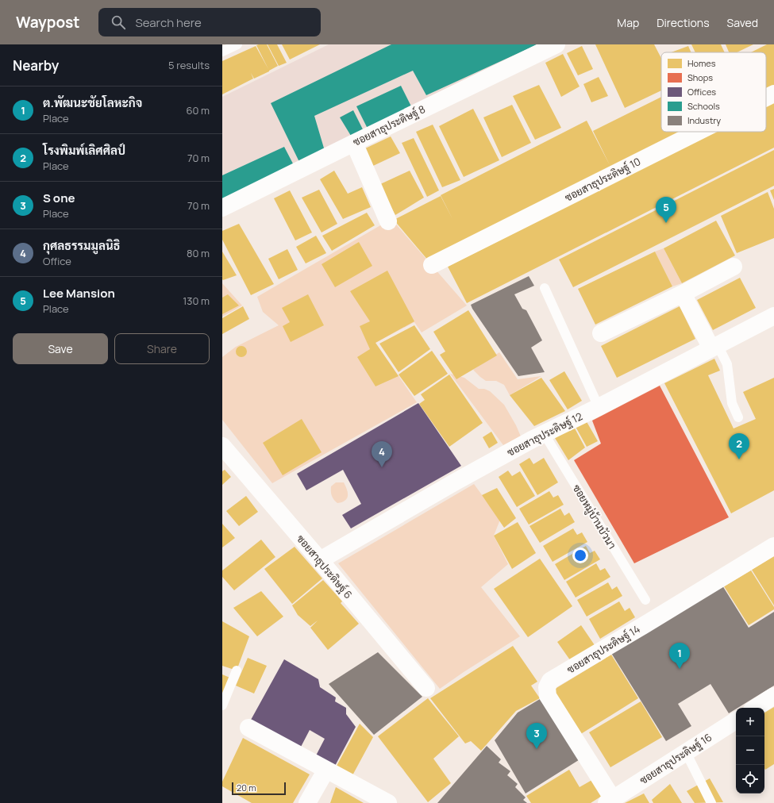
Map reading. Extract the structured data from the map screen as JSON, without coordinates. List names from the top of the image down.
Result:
{
  "streets": {
    "street": [
      "ซอยสาธุประดิษฐ์ 8",
      "ซอยสาธุประดิษฐ์ 10",
      "ซอยสาธุประดิษฐ์ 12",
      "ซอยสาธุประดิษฐ์ 6",
      "ซอยสาธุประดิษฐ์ 14",
      "ซอยสาธุประดิษฐ์ 16"
    ],
    "lane": ["ซอยหมู่บ้านบัวนา"]
  },
  "crossings": [
    ["ซอยสาธุประดิษฐ์ 12", "ซอยหมู่บ้านบัวนา"],
    ["ซอยสาธุประดิษฐ์ 12", "ซอยสาธุประดิษฐ์ 6"],
    ["ซอยสาธุประดิษฐ์ 14", "ซอยสาธุประดิษฐ์ 16"]
  ],
  "legend": [
    "Homes",
    "Shops",
    "Offices",
    "Schools",
    "Industry"
  ],
  "scale_bar": "20 m",
  "page": {
    "header": "Waypost",
    "search": "Search here",
    "nav": ["Map", "Directions", "Saved"],
    "heading": ["Nearby", "5 results"],
    "list": [
      {
        "mark": "1",
        "name": "ต.พัฒนะชัยโลหะกิจ",
        "note": "Place",
        "value": "60 m"
      },
      {
        "mark": "2",
        "name": "โรงพิมพ์เลิศศิลป์",
        "note": "Place",
        "value": "70 m"
      },
      {
        "mark": "3",
        "name": "S one",
        "note": "Place",
        "value": "70 m"
      },
      {
        "mark": "4",
        "name": "กุศลธรรมมูลนิธิ",
        "note": "Office",
        "value": "80 m"
      },
      {
        "mark": "5",
        "name": "Lee Mansion",
        "note": "Place",
        "value": "130 m"
      }
    ],
    "pins": [
      "5",
      "2",
      "4",
      "1",
      "3"
    ],
    "buttons": ["Save", "Share"],
    "map_buttons": ["+", "−"],
    "scale": "20 m"
  }
}
